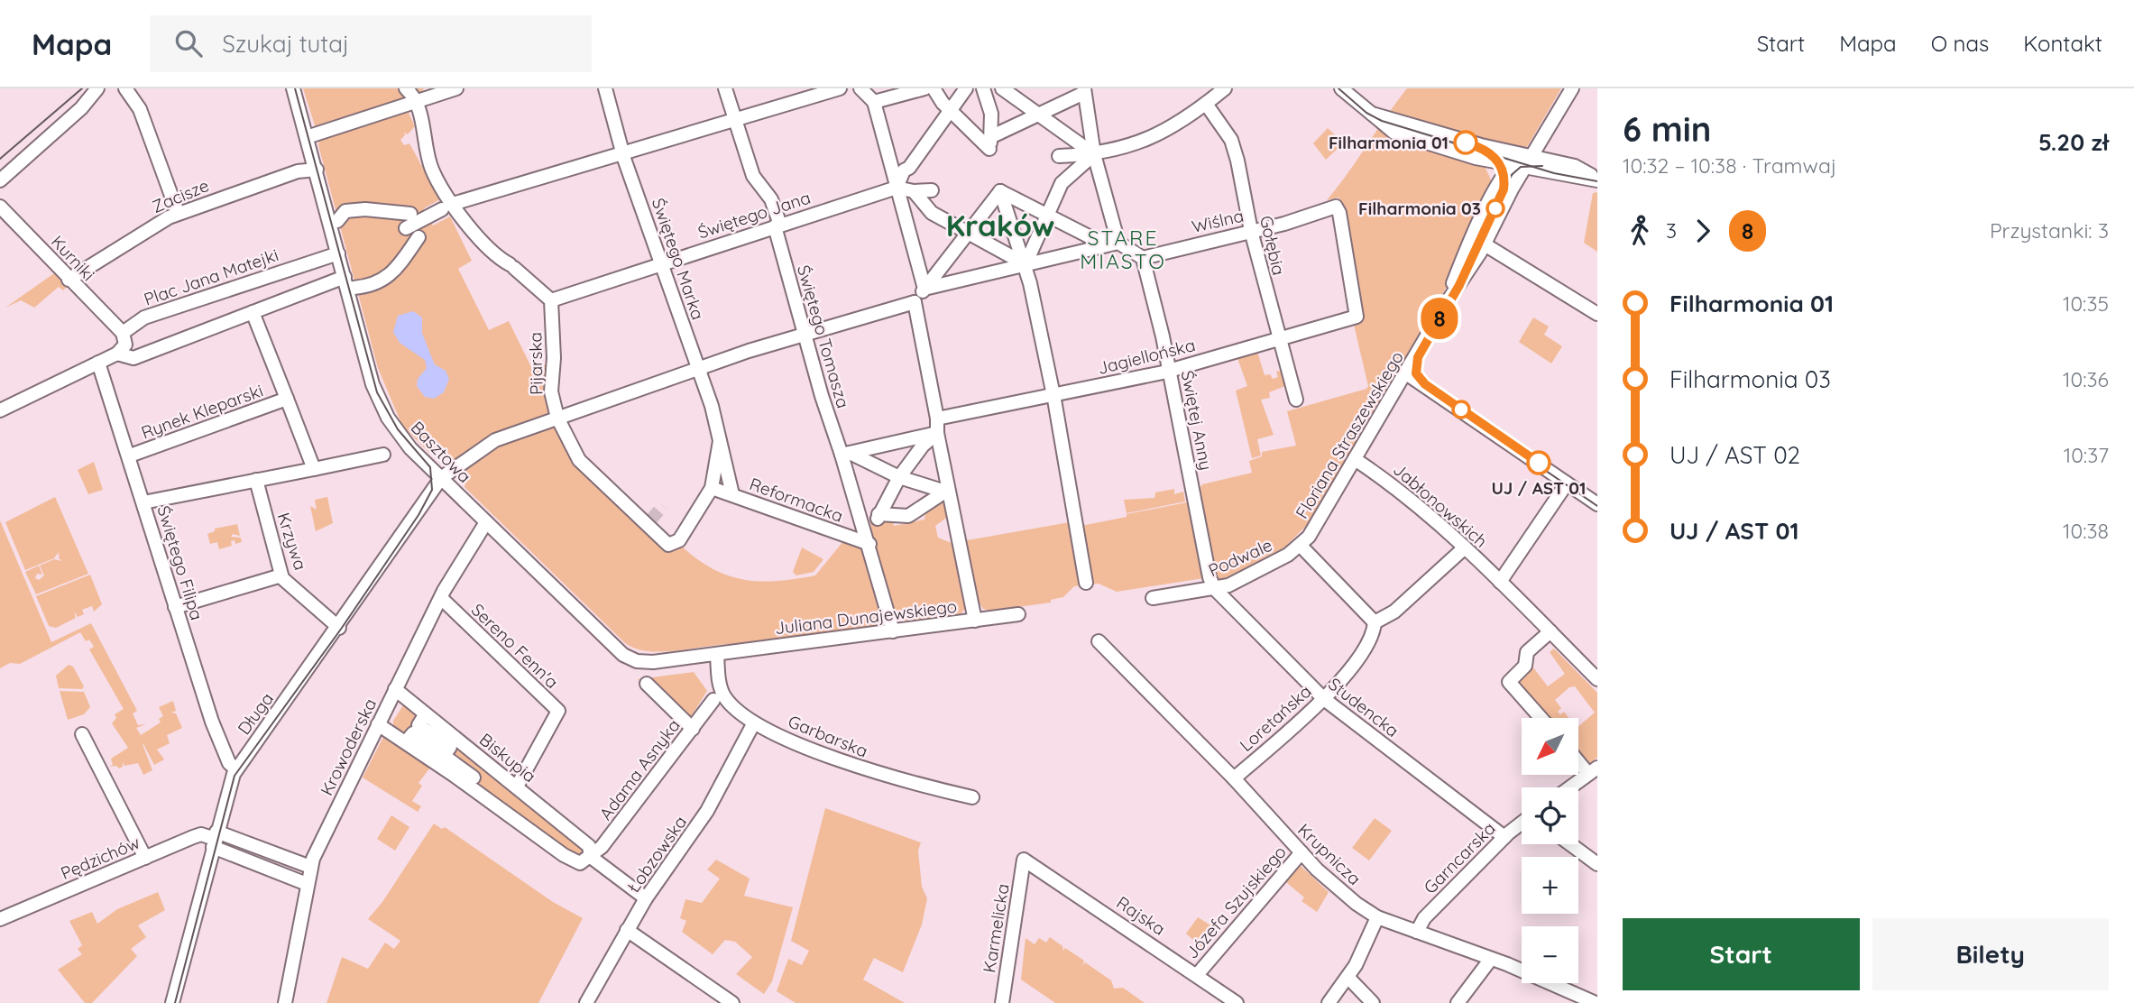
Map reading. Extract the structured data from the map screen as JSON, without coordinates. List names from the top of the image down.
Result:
{
  "streets": {
    "street": [
      "Zacisze",
      "Świętego Jana",
      "Wiślna",
      "Gołębia",
      "Kurniki",
      "Świętego Marka",
      "Plac Jana Matejki",
      "Świętego Tomasza",
      "Jagiellońska",
      "Pijarska",
      "Rynek Kleparski",
      "Świętej Anny",
      "Floriana Straszewskiego",
      "Basztowa",
      "Reformacka",
      "Jabłonowskich",
      "Krzywa",
      "Podwale",
      "Świętego Filipa",
      "Juliana Dunajewskiego",
      "Sereno Fenn'a",
      "Studencka",
      "Długa",
      "Loretańska",
      "Garbarska",
      "Krowoderska",
      "Biskupia",
      "Adama Asnyka",
      "Łobzowska",
      "Krupnicza",
      "Pędzichów",
      "Garncarska",
      "Józefa Szujskiego",
      "Rajska",
      "Karmelicka"
    ]
  },
  "crossings": [
    ["Zacisze", "Kurniki"],
    ["Zacisze", "Basztowa"],
    ["Świętego Jana", "Świętego Marka"],
    ["Świętego Jana", "Świętego Tomasza"],
    ["Świętego Jana", "Pijarska"],
    ["Wiślna", "Gołębia"],
    ["Wiślna", "Jagiellońska"],
    ["Wiślna", "Świętej Anny"],
    ["Gołębia", "Jagiellońska"],
    ["Kurniki", "Plac Jana Matejki"],
    ["Świętego Marka", "Pijarska"],
    ["Świętego Marka", "Reformacka"],
    ["Plac Jana Matejki", "Basztowa"],
    ["Świętego Tomasza", "Reformacka"],
    ["Jagiellońska", "Świętej Anny"],
    ["Rynek Kleparski", "Świętego Filipa"],
    ["Świętej Anny", "Podwale"],
    ["Świętej Anny", "Studencka"],
    ["Floriana Straszewskiego", "Jabłonowskich"],
    ["Floriana Straszewskiego", "Podwale"],
    ["Basztowa", "Juliana Dunajewskiego"],
    ["Basztowa", "Długa"],
    ["Basztowa", "Garbarska"],
    ["Basztowa", "Krowoderska"],
    ["Krzywa", "Długa"],
    ["Podwale", "Studencka"],
    ["Świętego Filipa", "Długa"],
    ["Juliana Dunajewskiego", "Garbarska"],
    ["Sereno Fenn'a", "Krowoderska"],
    ["Sereno Fenn'a", "Biskupia"],
    ["Studencka", "Loretańska"],
    ["Studencka", "Garncarska"],
    ["Długa", "Pędzichów"],
    ["Loretańska", "Krupnicza"],
    ["Garbarska", "Łobzowska"],
    ["Krowoderska", "Biskupia"],
    ["Biskupia", "Adama Asnyka"],
    ["Biskupia", "Łobzowska"],
    ["Krupnicza", "Garncarska"],
    ["Krupnicza", "Józefa Szujskiego"],
    ["Józefa Szujskiego", "Rajska"],
    ["Rajska", "Karmelicka"]
  ],
  "districts": ["Kraków", "STARE MIASTO"],
  "places": ["Filharmonia 01", "Filharmonia 03", "UJ / AST 01"],
  "lines": ["tram line 8"],
  "north": "bottom left",
  "page": {
    "header": "Mapa",
    "search": "Szukaj tutaj",
    "nav": [
      "Start",
      "Mapa",
      "O nas",
      "Kontakt"
    ],
    "on_map": "8",
    "heading": ["6 min", "10:32 – 10:38 · Tramwaj", "5.20 zł"],
    "legs": ["3", "8", "Przystanki: 3"],
    "list": [
      {
        "name": "Filharmonia 01",
        "value": "10:35"
      },
      {
        "name": "Filharmonia 03",
        "value": "10:36"
      },
      {
        "name": "UJ / AST 02",
        "value": "10:37"
      },
      {
        "name": "UJ / AST 01",
        "value": "10:38"
      }
    ],
    "map_buttons": ["+", "−"],
    "buttons": ["Start", "Bilety"]
  }
}
